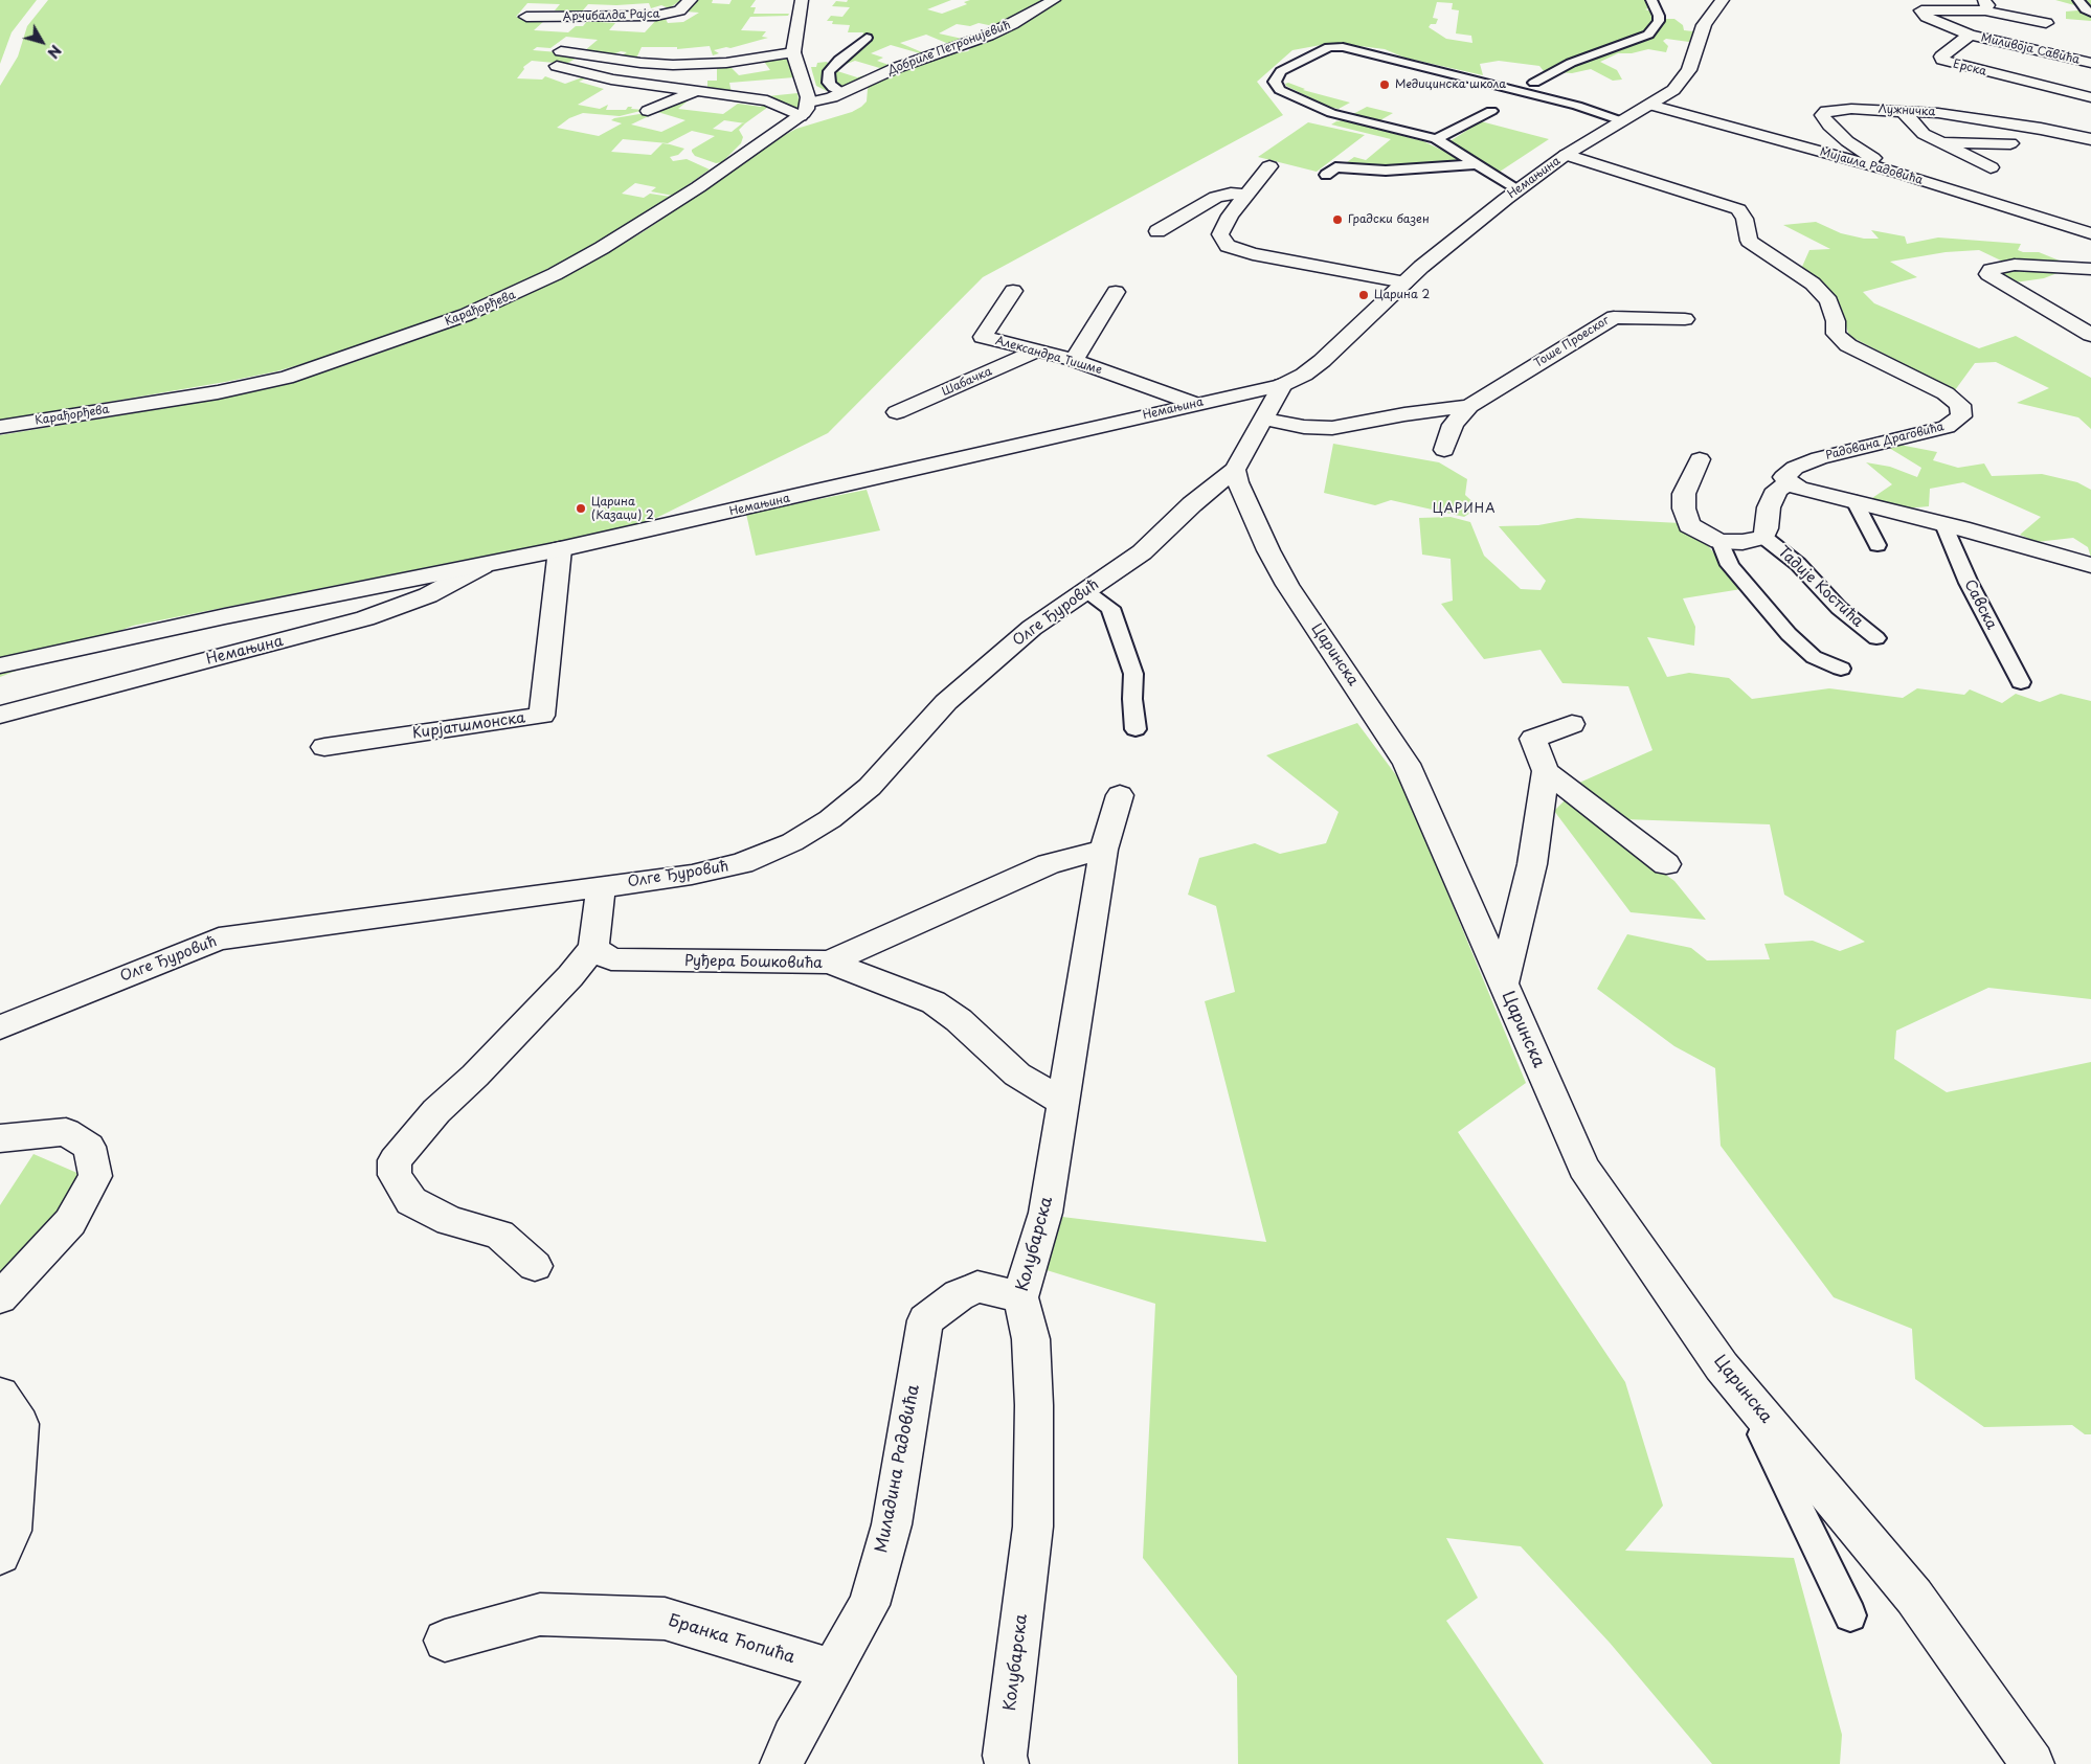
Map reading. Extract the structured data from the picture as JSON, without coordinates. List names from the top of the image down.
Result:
{
  "streets": {
    "street": [
      "Арчибалда Рајса",
      "Добриле Петронијевић",
      "Миливоја Савића",
      "Ерска",
      "Лужничка",
      "Мијаила Радовића",
      "Немањина",
      "Карађорђева",
      "Тоше Проеског",
      "Александра Тишме",
      "Шабачка",
      "Радована Драговића",
      "Тадије Костића",
      "Олге Ђуровић",
      "Царинска",
      "Кирјатшмонска",
      "Руђера Бошковића",
      "Колубарска",
      "Миладина Радовића",
      "Бранка Ћопића"
    ],
    "lane": ["Савска"]
  },
  "crossings": [
    ["Добриле Петронијевић", "Карађорђева"],
    ["Миливоја Савића", "Ерска"],
    ["Лужничка", "Мијаила Радовића"],
    ["Мијаила Радовића", "Немањина"],
    ["Немањина", "Александра Тишме"],
    ["Немањина", "Радована Драговића"],
    ["Немањина", "Кирјатшмонска"],
    ["Александра Тишме", "Шабачка"],
    ["Радована Драговића", "Тадије Костића"],
    ["Олге Ђуровић", "Царинска"],
    ["Руђера Бошковића", "Колубарска"],
    ["Колубарска", "Миладина Радовића"],
    ["Миладина Радовића", "Бранка Ћопића"]
  ],
  "districts": ["ЦАРИНА"],
  "places": [
    "Медицинска школа",
    "Градски базен",
    "Царина 2",
    "Царина (Казаци) 2"
  ],
  "north": "bottom right"
}
